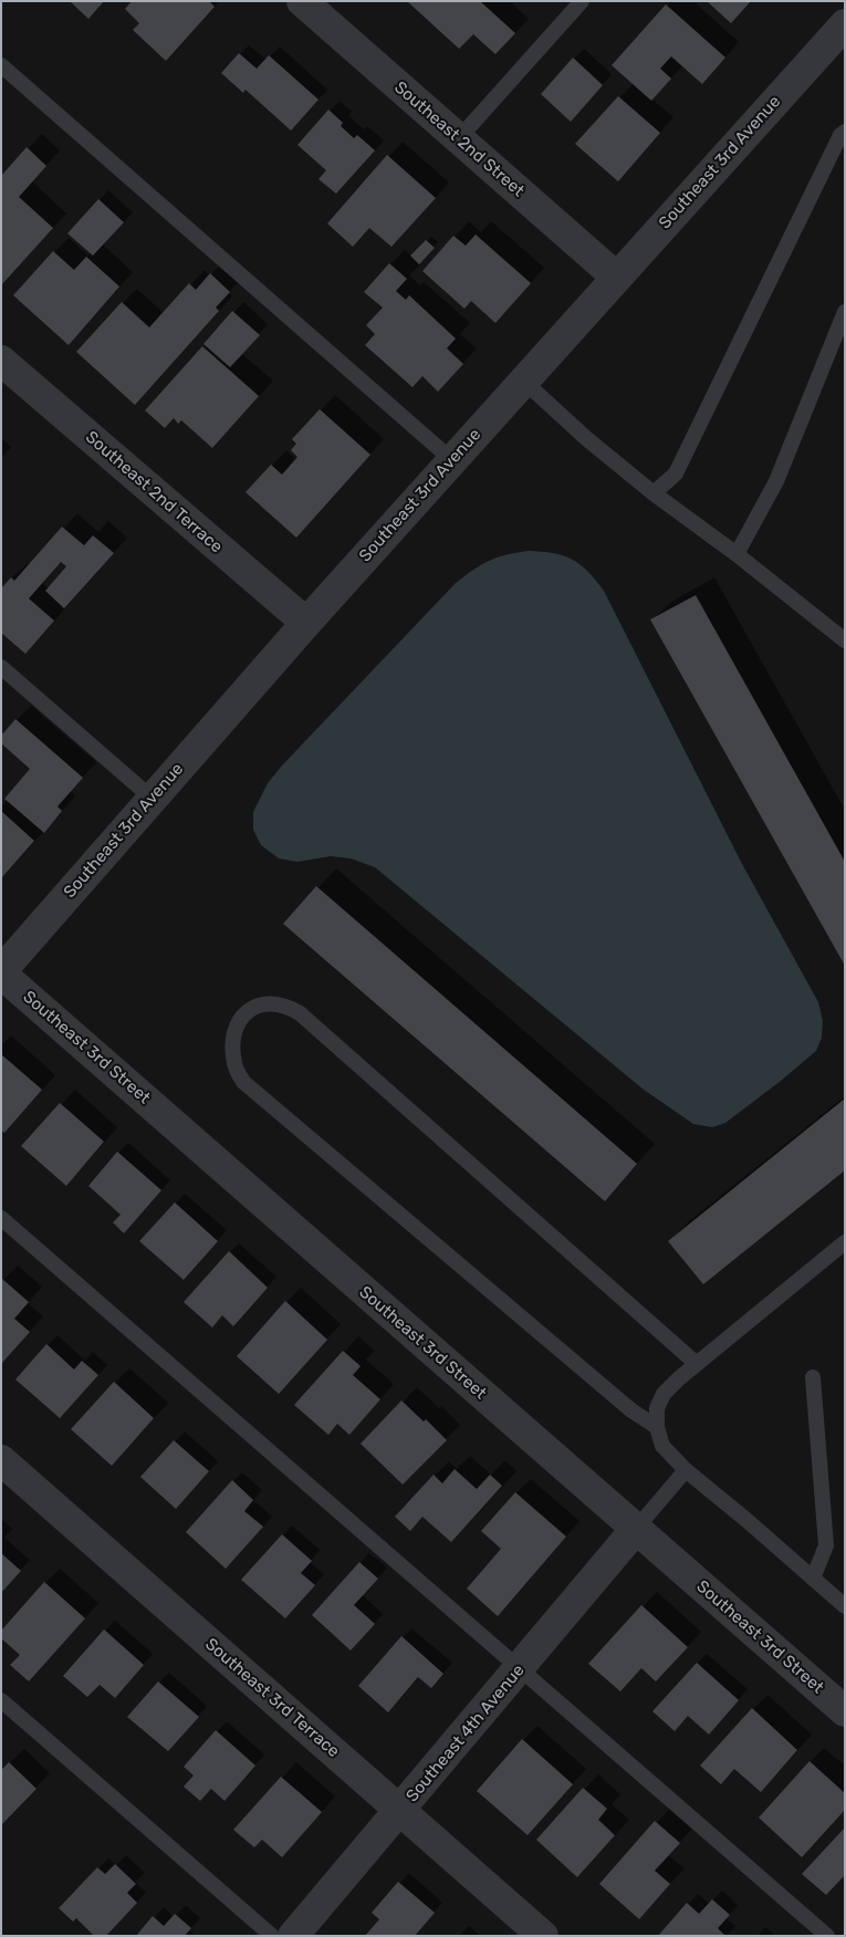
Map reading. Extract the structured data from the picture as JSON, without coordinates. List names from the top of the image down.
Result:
{
  "streets": {
    "street": [
      "Southeast 2nd Street",
      "Southeast 3rd Avenue",
      "Southeast 2nd Terrace",
      "Southeast 3rd Street",
      "Southeast 3rd Terrace",
      "Southeast 4th Avenue"
    ]
  },
  "crossings": [
    ["Southeast 2nd Street", "Southeast 3rd Avenue"],
    ["Southeast 3rd Avenue", "Southeast 2nd Terrace"],
    ["Southeast 3rd Avenue", "Southeast 3rd Street"],
    ["Southeast 3rd Street", "Southeast 4th Avenue"],
    ["Southeast 3rd Terrace", "Southeast 4th Avenue"]
  ]
}
